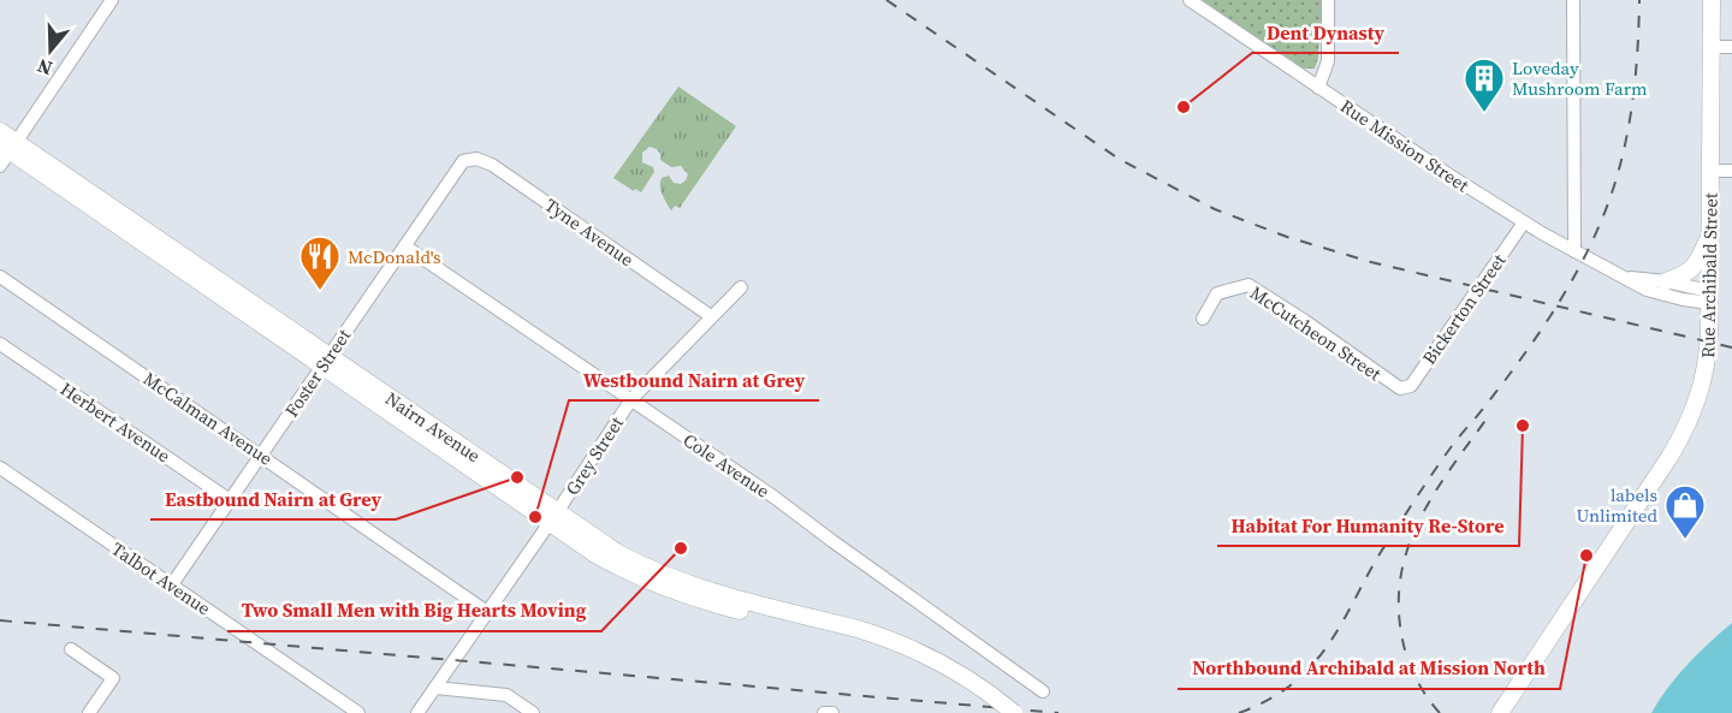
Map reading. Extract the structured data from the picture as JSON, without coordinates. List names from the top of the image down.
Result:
{
  "streets": {
    "main road": ["Rue Archibald Street", "Nairn Avenue"],
    "street": [
      "Rue Mission Street",
      "Tyne Avenue",
      "Bickerton Street",
      "McCutcheon Street",
      "Foster Street",
      "McCalman Avenue",
      "Herbert Avenue",
      "Grey Street",
      "Cole Avenue",
      "Talbot Avenue"
    ]
  },
  "crossings": [
    ["Rue Mission Street", "Rue Archibald Street"],
    ["Rue Mission Street", "Bickerton Street"],
    ["Tyne Avenue", "Foster Street"],
    ["Tyne Avenue", "Grey Street"],
    ["Bickerton Street", "McCutcheon Street"],
    ["Foster Street", "McCalman Avenue"],
    ["Foster Street", "Herbert Avenue"],
    ["Foster Street", "Nairn Avenue"],
    ["Foster Street", "Cole Avenue"],
    ["Foster Street", "Talbot Avenue"],
    ["McCalman Avenue", "Grey Street"],
    ["Nairn Avenue", "Grey Street"],
    ["Grey Street", "Cole Avenue"]
  ],
  "places": {
    "other": [
      "Dent Dynasty",
      "Habitat For Humanity Re-Store",
      "Eastbound Nairn at Grey",
      "Westbound Nairn at Grey",
      "Two Small Men with Big Hearts Moving",
      "Northbound Archibald at Mission North"
    ],
    "building": ["Loveday Mushroom Farm"],
    "restaurant": ["McDonald's"],
    "shop": ["labels Unlimited"]
  },
  "north": "bottom"
}
